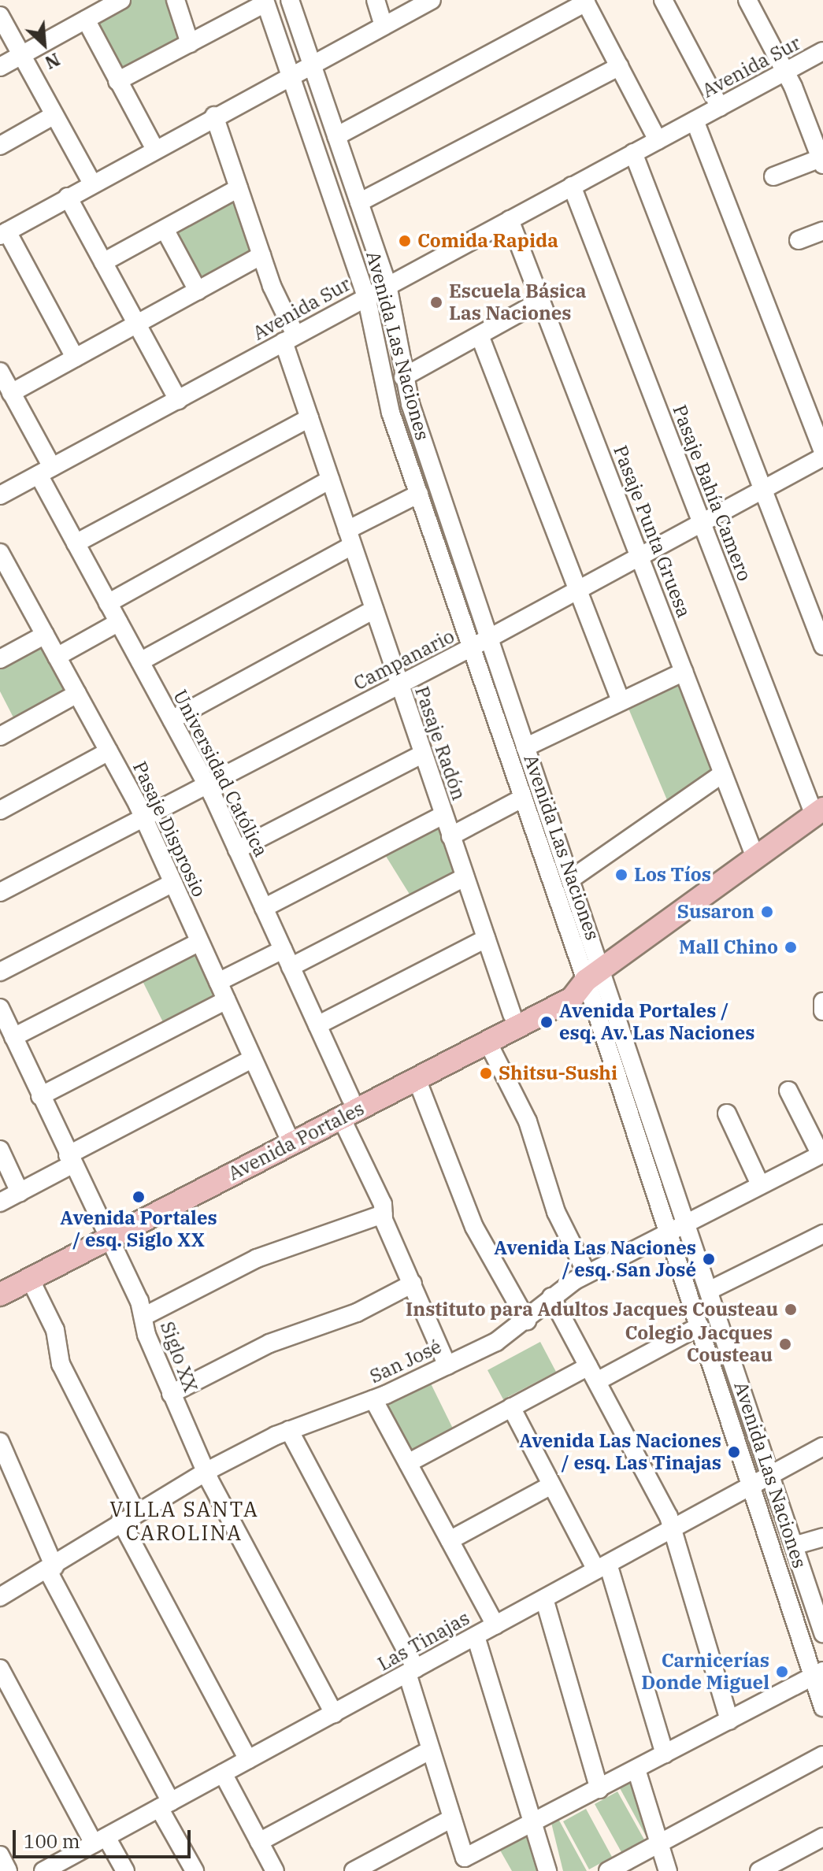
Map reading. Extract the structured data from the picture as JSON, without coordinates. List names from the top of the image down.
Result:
{
  "streets": {
    "main road": ["Avenida Portales"],
    "street": [
      "Avenida Sur",
      "Avenida Las Naciones",
      "Pasaje Bahía Camero",
      "Pasaje Punta Gruesa",
      "Campanario",
      "Pasaje Radón",
      "Universidad Católica",
      "Pasaje Disprosio",
      "Siglo XX",
      "San José",
      "Las Tinajas"
    ]
  },
  "crossings": [
    ["Avenida Sur", "Avenida Las Naciones"],
    ["Avenida Sur", "Pasaje Bahía Camero"],
    ["Avenida Sur", "Pasaje Punta Gruesa"],
    ["Avenida Sur", "Pasaje Radón"],
    ["Avenida Sur", "Universidad Católica"],
    ["Avenida Las Naciones", "Campanario"],
    ["Avenida Las Naciones", "Avenida Portales"],
    ["Avenida Las Naciones", "San José"],
    ["Avenida Las Naciones", "Las Tinajas"],
    ["Pasaje Bahía Camero", "Campanario"],
    ["Pasaje Bahía Camero", "Avenida Portales"],
    ["Pasaje Punta Gruesa", "Campanario"],
    ["Pasaje Punta Gruesa", "Avenida Portales"],
    ["Campanario", "Pasaje Radón"],
    ["Campanario", "Universidad Católica"],
    ["Campanario", "Pasaje Disprosio"],
    ["Pasaje Radón", "Avenida Portales"],
    ["Universidad Católica", "Avenida Portales"],
    ["Universidad Católica", "San José"],
    ["Pasaje Disprosio", "Avenida Portales"],
    ["Avenida Portales", "Siglo XX"],
    ["Siglo XX", "San José"],
    ["Siglo XX", "Las Tinajas"]
  ],
  "districts": ["VILLA SANTA CAROLINA"],
  "places": [
    "Comida Rapida",
    "Escuela Básica Las Naciones",
    "Los Tíos",
    "Susaron",
    "Mall Chino",
    "Avenida Portales / esq. Av. Las Naciones",
    "Shitsu-Sushi",
    "Avenida Portales / esq. Siglo XX",
    "Avenida Las Naciones / esq. San José",
    "Instituto para Adultos Jacques Cousteau",
    "Colegio Jacques Cousteau",
    "Avenida Las Naciones / esq. Las Tinajas",
    "Carnicerías Donde Miguel"
  ],
  "scale_bar": "100 m",
  "north": "bottom right"
}
